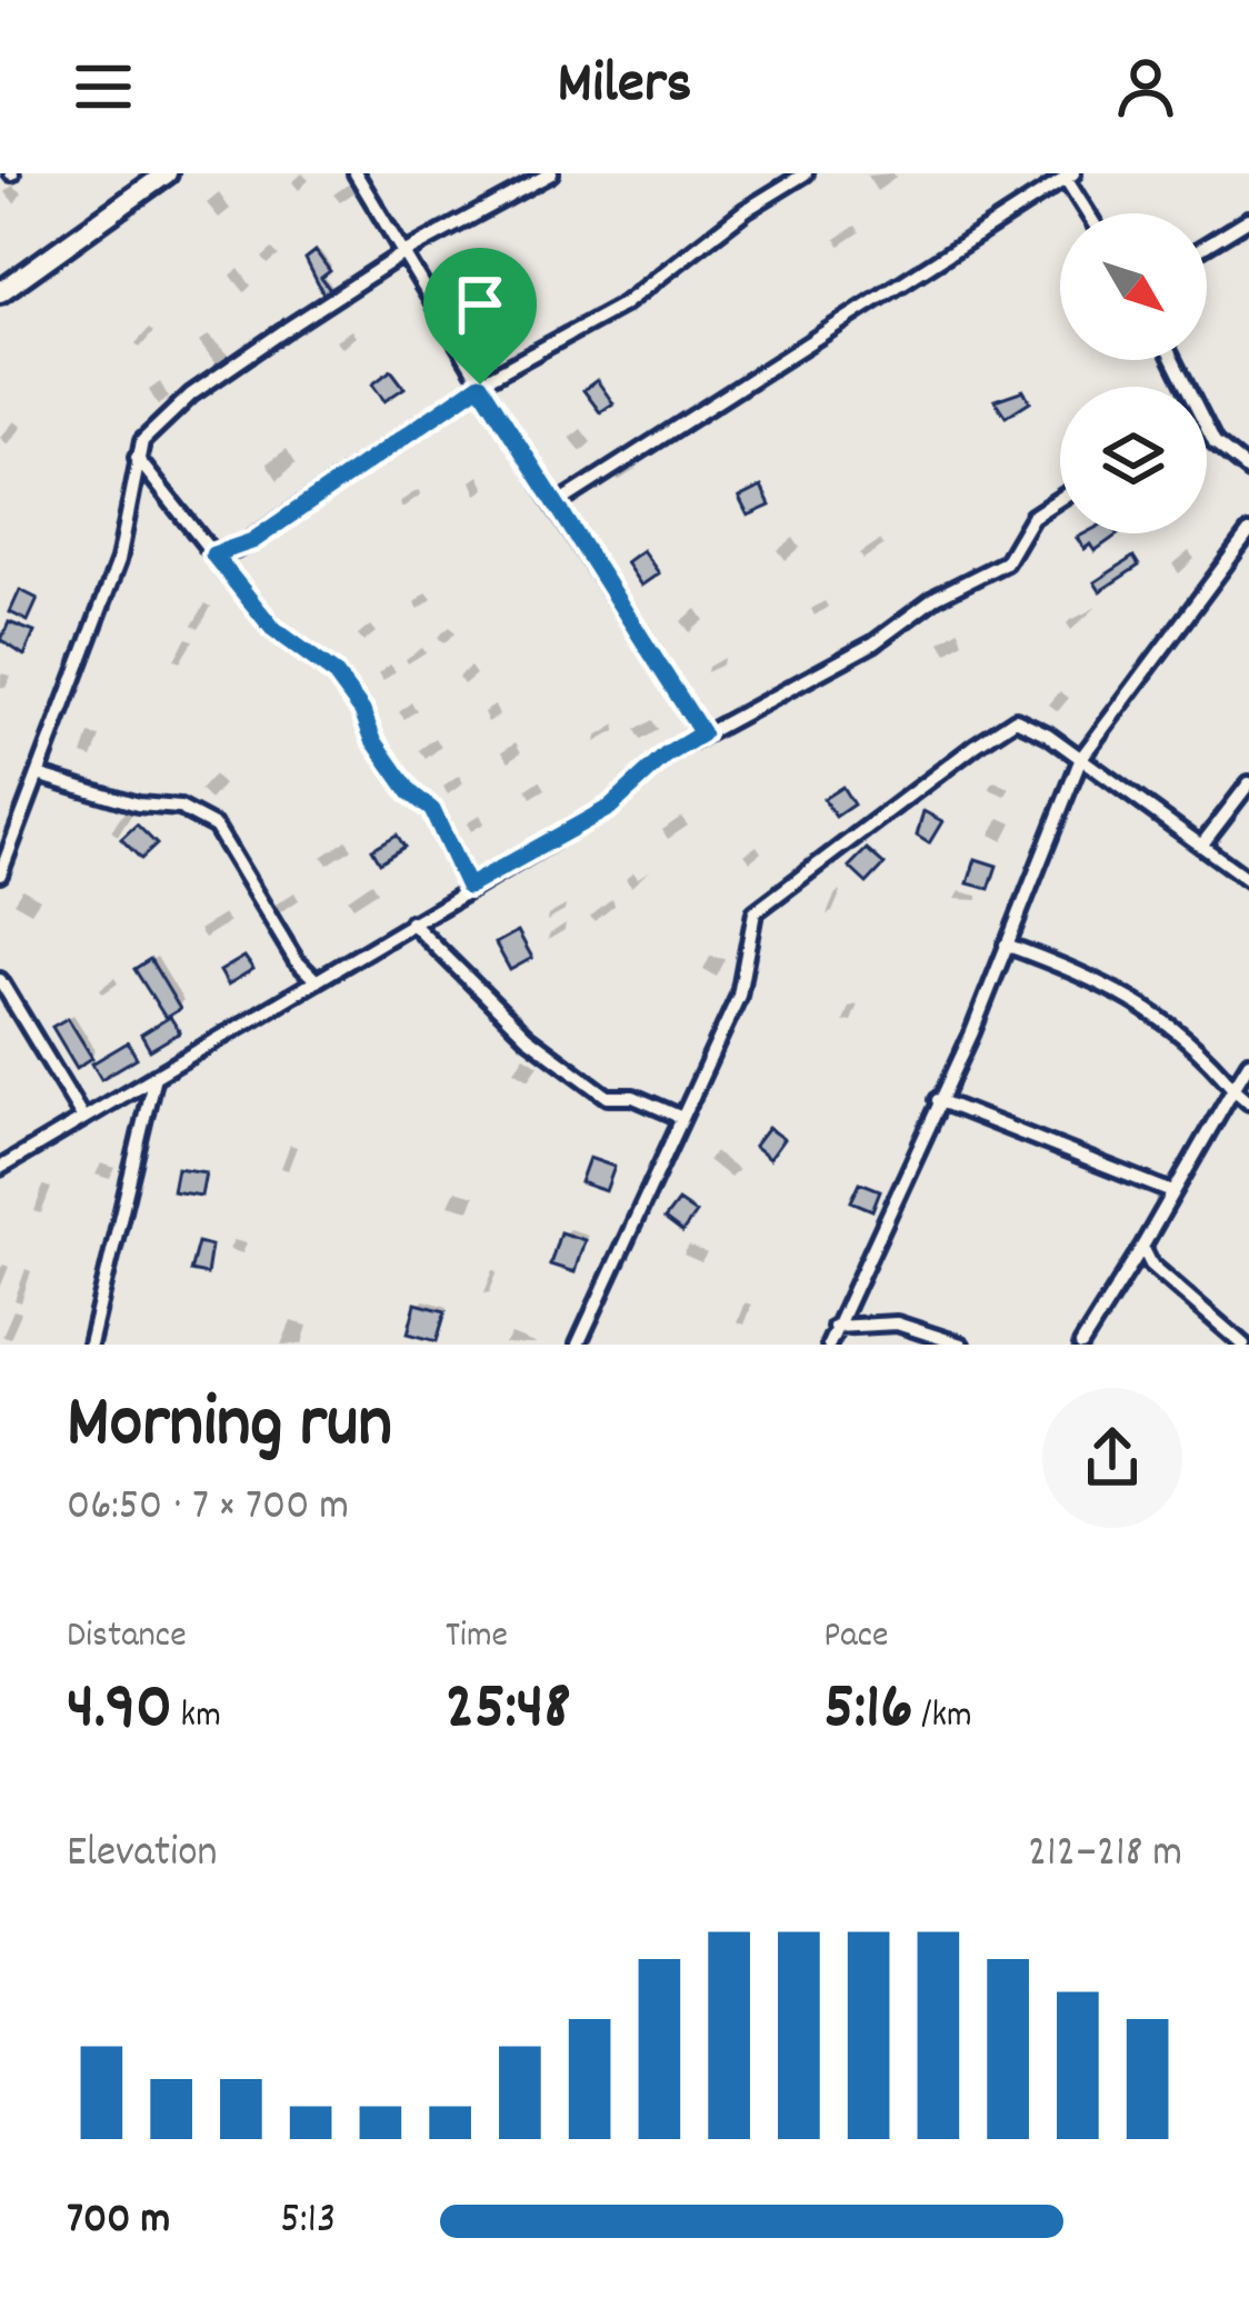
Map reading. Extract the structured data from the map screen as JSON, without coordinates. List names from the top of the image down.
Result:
{
  "north": "bottom right",
  "page": {
    "header": "Milers",
    "heading": ["Morning run", "06:50 · 7 × 700 m"],
    "stats": [
      ["Distance", "4.90 km"],
      ["Time", "25:48"],
      ["Pace", "5:16 /km"]
    ],
    "chart": ["Elevation", "212–218 m"],
    "list": [
      {
        "name": "700 m",
        "note": "5:13"
      }
    ]
  }
}
